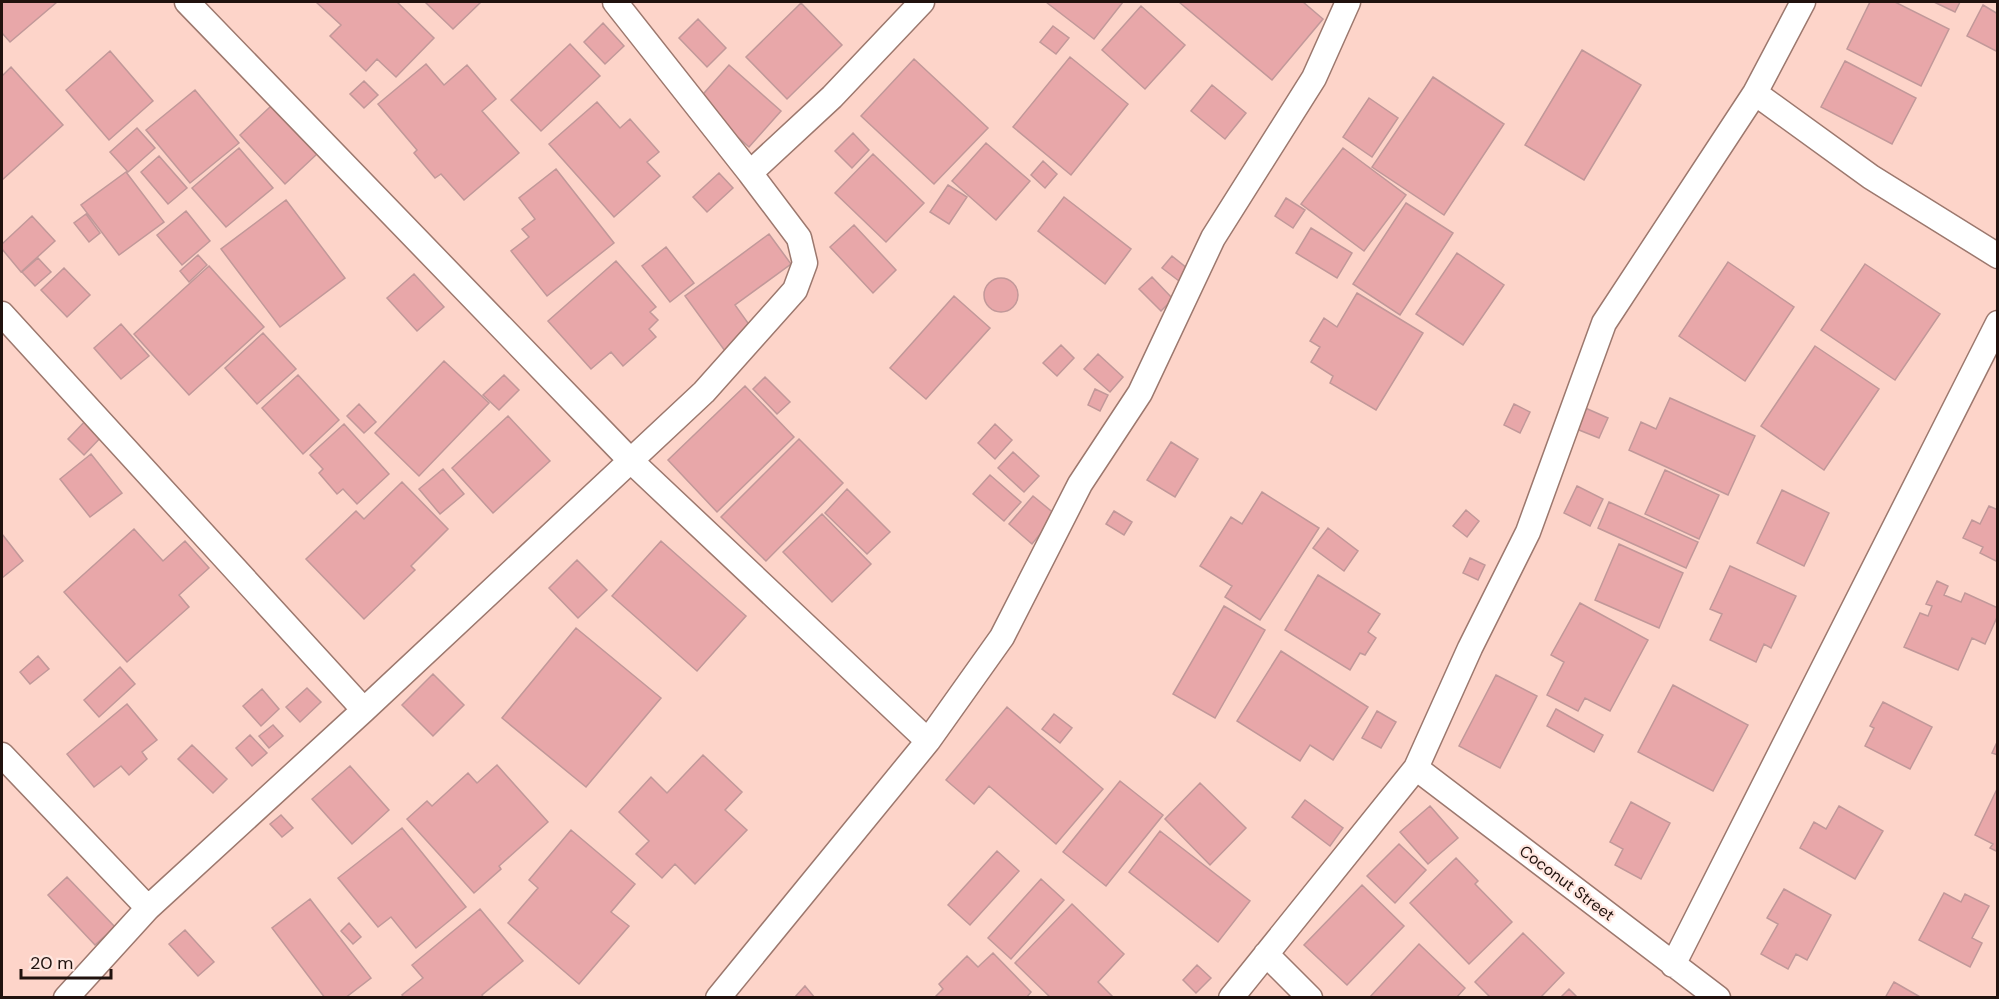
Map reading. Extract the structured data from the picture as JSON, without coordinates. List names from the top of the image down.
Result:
{
  "streets": {
    "street": ["Coconut Street"]
  },
  "scale_bar": "20 m"
}
